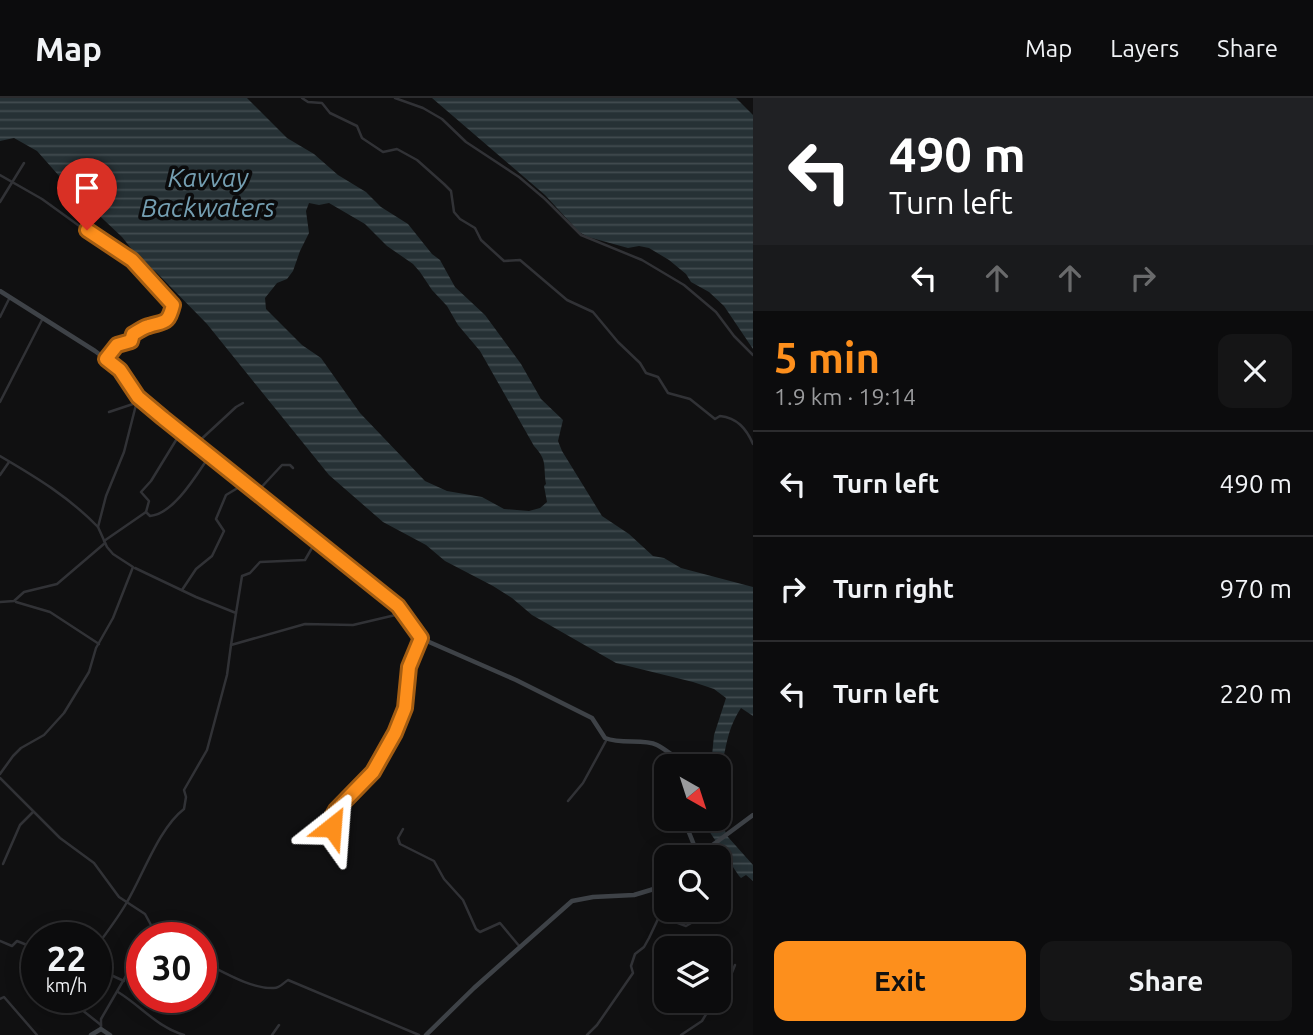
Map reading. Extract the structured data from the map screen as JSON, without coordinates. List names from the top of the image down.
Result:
{
  "water": ["Kavvay Backwaters"],
  "north": "bottom right",
  "page": {
    "header": "Map",
    "nav": ["Map", "Layers", "Share"],
    "turn": ["490 m", "Turn left"],
    "heading": ["5 min", "1.9 km · 19:14"],
    "list": [
      {
        "name": "Turn left",
        "value": "490 m"
      },
      {
        "name": "Turn right",
        "value": "970 m"
      },
      {
        "name": "Turn left",
        "value": "220 m"
      }
    ],
    "speed": "22 km/h",
    "limit": "30",
    "buttons": ["Exit", "Share"]
  }
}
